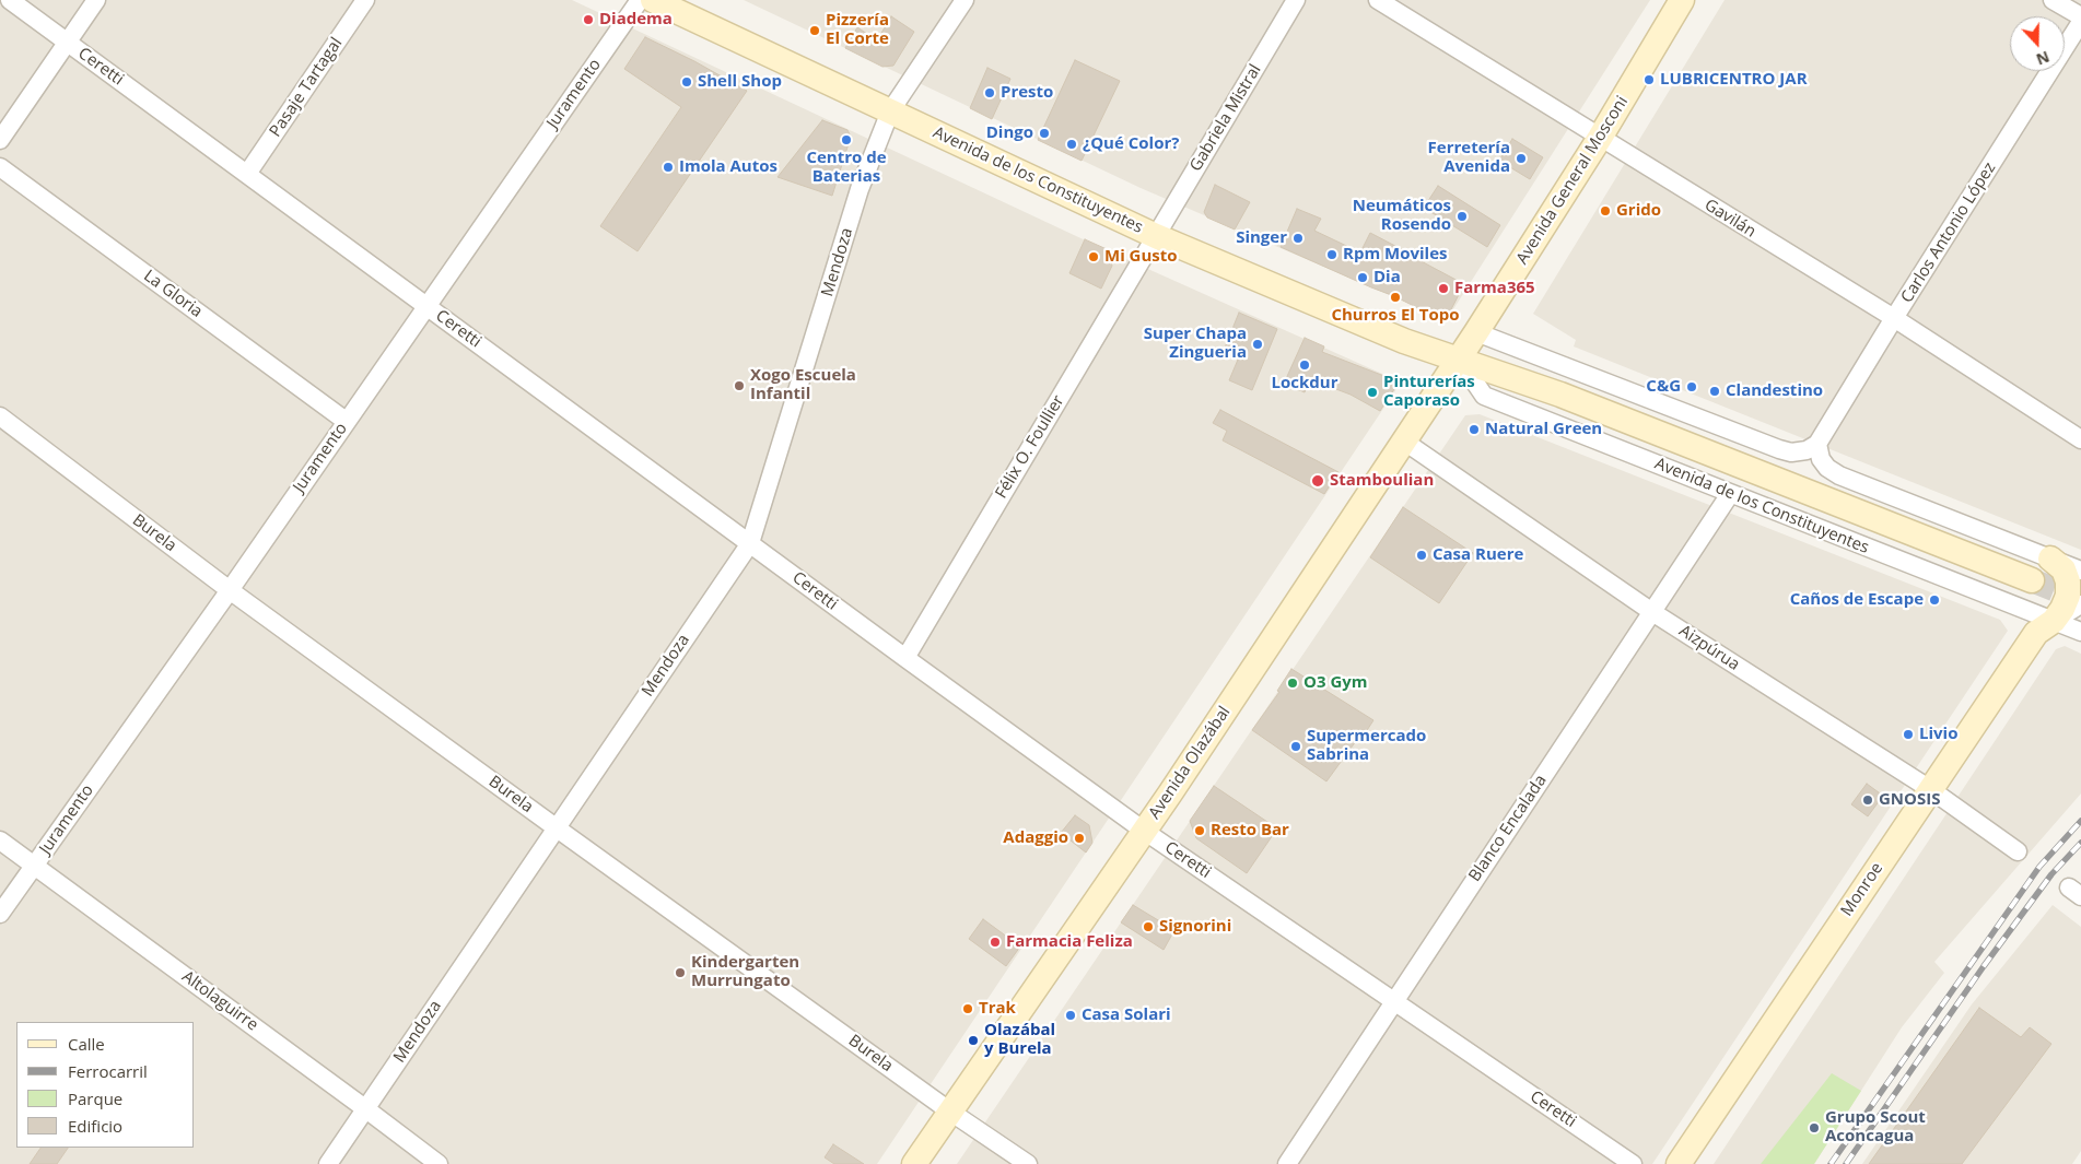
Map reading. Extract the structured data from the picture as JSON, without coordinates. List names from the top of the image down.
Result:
{
  "streets": {
    "main road": [
      "Avenida de los Constituyentes",
      "Avenida General Mosconi",
      "Avenida Olazábal",
      "Monroe"
    ],
    "street": [
      "Ceretti",
      "Pasaje Tartagal",
      "Juramento",
      "Gabriela Mistral",
      "Gavilán",
      "Carlos Antonio López",
      "Mendoza",
      "La Gloria",
      "Félix O. Foullier",
      "Burela",
      "Aizpúrua",
      "Blanco Encalada",
      "Altolaguirre"
    ]
  },
  "crossings": [
    ["Ceretti", "Pasaje Tartagal"],
    ["Ceretti", "Juramento"],
    ["Ceretti", "Mendoza"],
    ["Ceretti", "Félix O. Foullier"],
    ["Ceretti", "Avenida Olazábal"],
    ["Ceretti", "Blanco Encalada"],
    ["Juramento", "La Gloria"],
    ["Juramento", "Burela"],
    ["Juramento", "Altolaguirre"],
    ["Gabriela Mistral", "Avenida de los Constituyentes"],
    ["Gabriela Mistral", "Félix O. Foullier"],
    ["Avenida de los Constituyentes", "Avenida General Mosconi"],
    ["Avenida de los Constituyentes", "Mendoza"],
    ["Avenida de los Constituyentes", "Félix O. Foullier"],
    ["Avenida de los Constituyentes", "Avenida Olazábal"],
    ["Avenida de los Constituyentes", "Blanco Encalada"],
    ["Avenida de los Constituyentes", "Monroe"],
    ["Avenida General Mosconi", "Gavilán"],
    ["Avenida General Mosconi", "Avenida Olazábal"],
    ["Gavilán", "Carlos Antonio López"],
    ["Mendoza", "Burela"],
    ["Mendoza", "Altolaguirre"],
    ["Burela", "Avenida Olazábal"],
    ["Aizpúrua", "Avenida Olazábal"],
    ["Aizpúrua", "Blanco Encalada"],
    ["Aizpúrua", "Monroe"]
  ],
  "places": [
    "Diadema",
    "Pizzería El Corte",
    "LUBRICENTRO JAR",
    "Shell Shop",
    "Presto",
    "Dingo",
    "Centro de Baterias",
    "¿Qué Color?",
    "Ferretería Avenida",
    "Imola Autos",
    "Grido",
    "Neumáticos Rosendo",
    "Singer",
    "Rpm Moviles",
    "Mi Gusto",
    "Dia",
    "Farma365",
    "Churros El Topo",
    "Super Chapa Zingueria",
    "Lockdur",
    "Xogo Escuela Infantil",
    "C&G",
    "Clandestino",
    "Pinturerías Caporaso",
    "Natural Green",
    "Stamboulian",
    "Casa Ruere",
    "Caños de Escape",
    "O3 Gym",
    "Livio",
    "Supermercado Sabrina",
    "GNOSIS",
    "Resto Bar",
    "Adaggio",
    "Signorini",
    "Farmacia Feliza",
    "Kindergarten Murrungato",
    "Trak",
    "Casa Solari",
    "Olazábal y Burela",
    "Grupo Scout Aconcagua"
  ],
  "legend": [
    "Calle",
    "Ferrocarril",
    "Parque",
    "Edificio"
  ],
  "north": "bottom"
}
